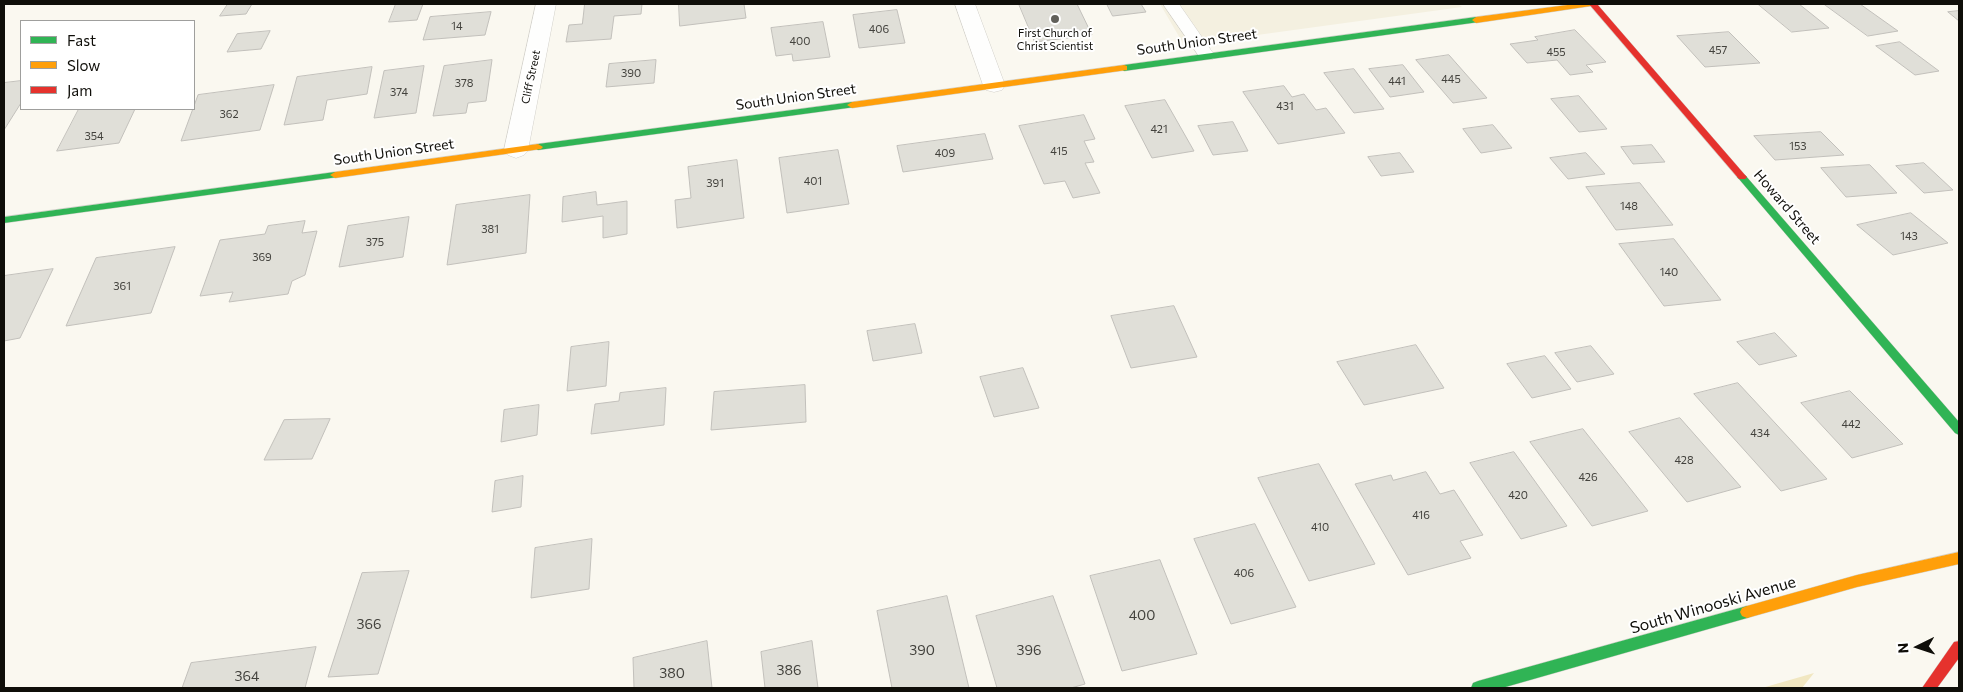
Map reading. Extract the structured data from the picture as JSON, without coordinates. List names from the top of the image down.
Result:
{
  "streets": {
    "main road": ["South Union Street", "Howard Street", "South Winooski Avenue"],
    "street": ["Cliff Street"]
  },
  "crossings": [
    ["South Union Street", "Cliff Street"],
    ["South Union Street", "Howard Street"]
  ],
  "places": ["First Church of Christ Scientist"],
  "house_numbers": [
    "14",
    "406",
    "400",
    "457",
    "455",
    "390",
    "445",
    "441",
    "378",
    "374",
    "431",
    "362",
    "421",
    "354",
    "153",
    "415",
    "409",
    "401",
    "391",
    "148",
    "381",
    "143",
    "375",
    "369",
    "140",
    "361",
    "442",
    "434",
    "428",
    "426",
    "420",
    "416",
    "410",
    "406",
    "400",
    "366",
    "390",
    "396",
    "386",
    "380",
    "364"
  ],
  "legend": ["Fast", "Slow", "Jam"],
  "north": "left"
}
